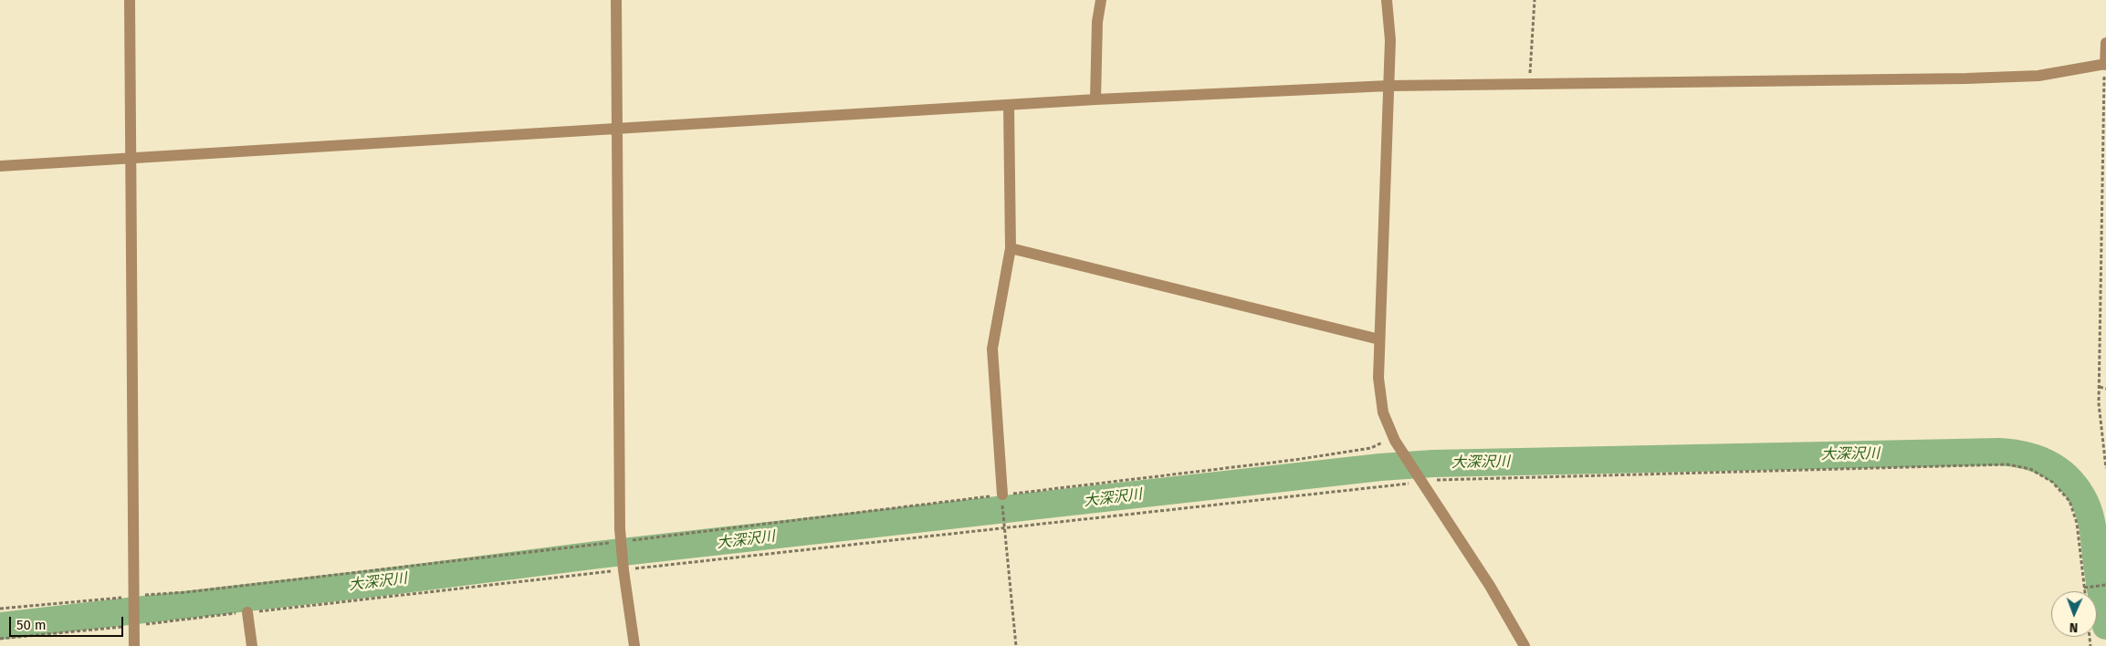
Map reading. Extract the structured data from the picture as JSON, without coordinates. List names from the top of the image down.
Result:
{
  "water": ["大深沢川"],
  "scale_bar": "50 m",
  "north": "bottom"
}
